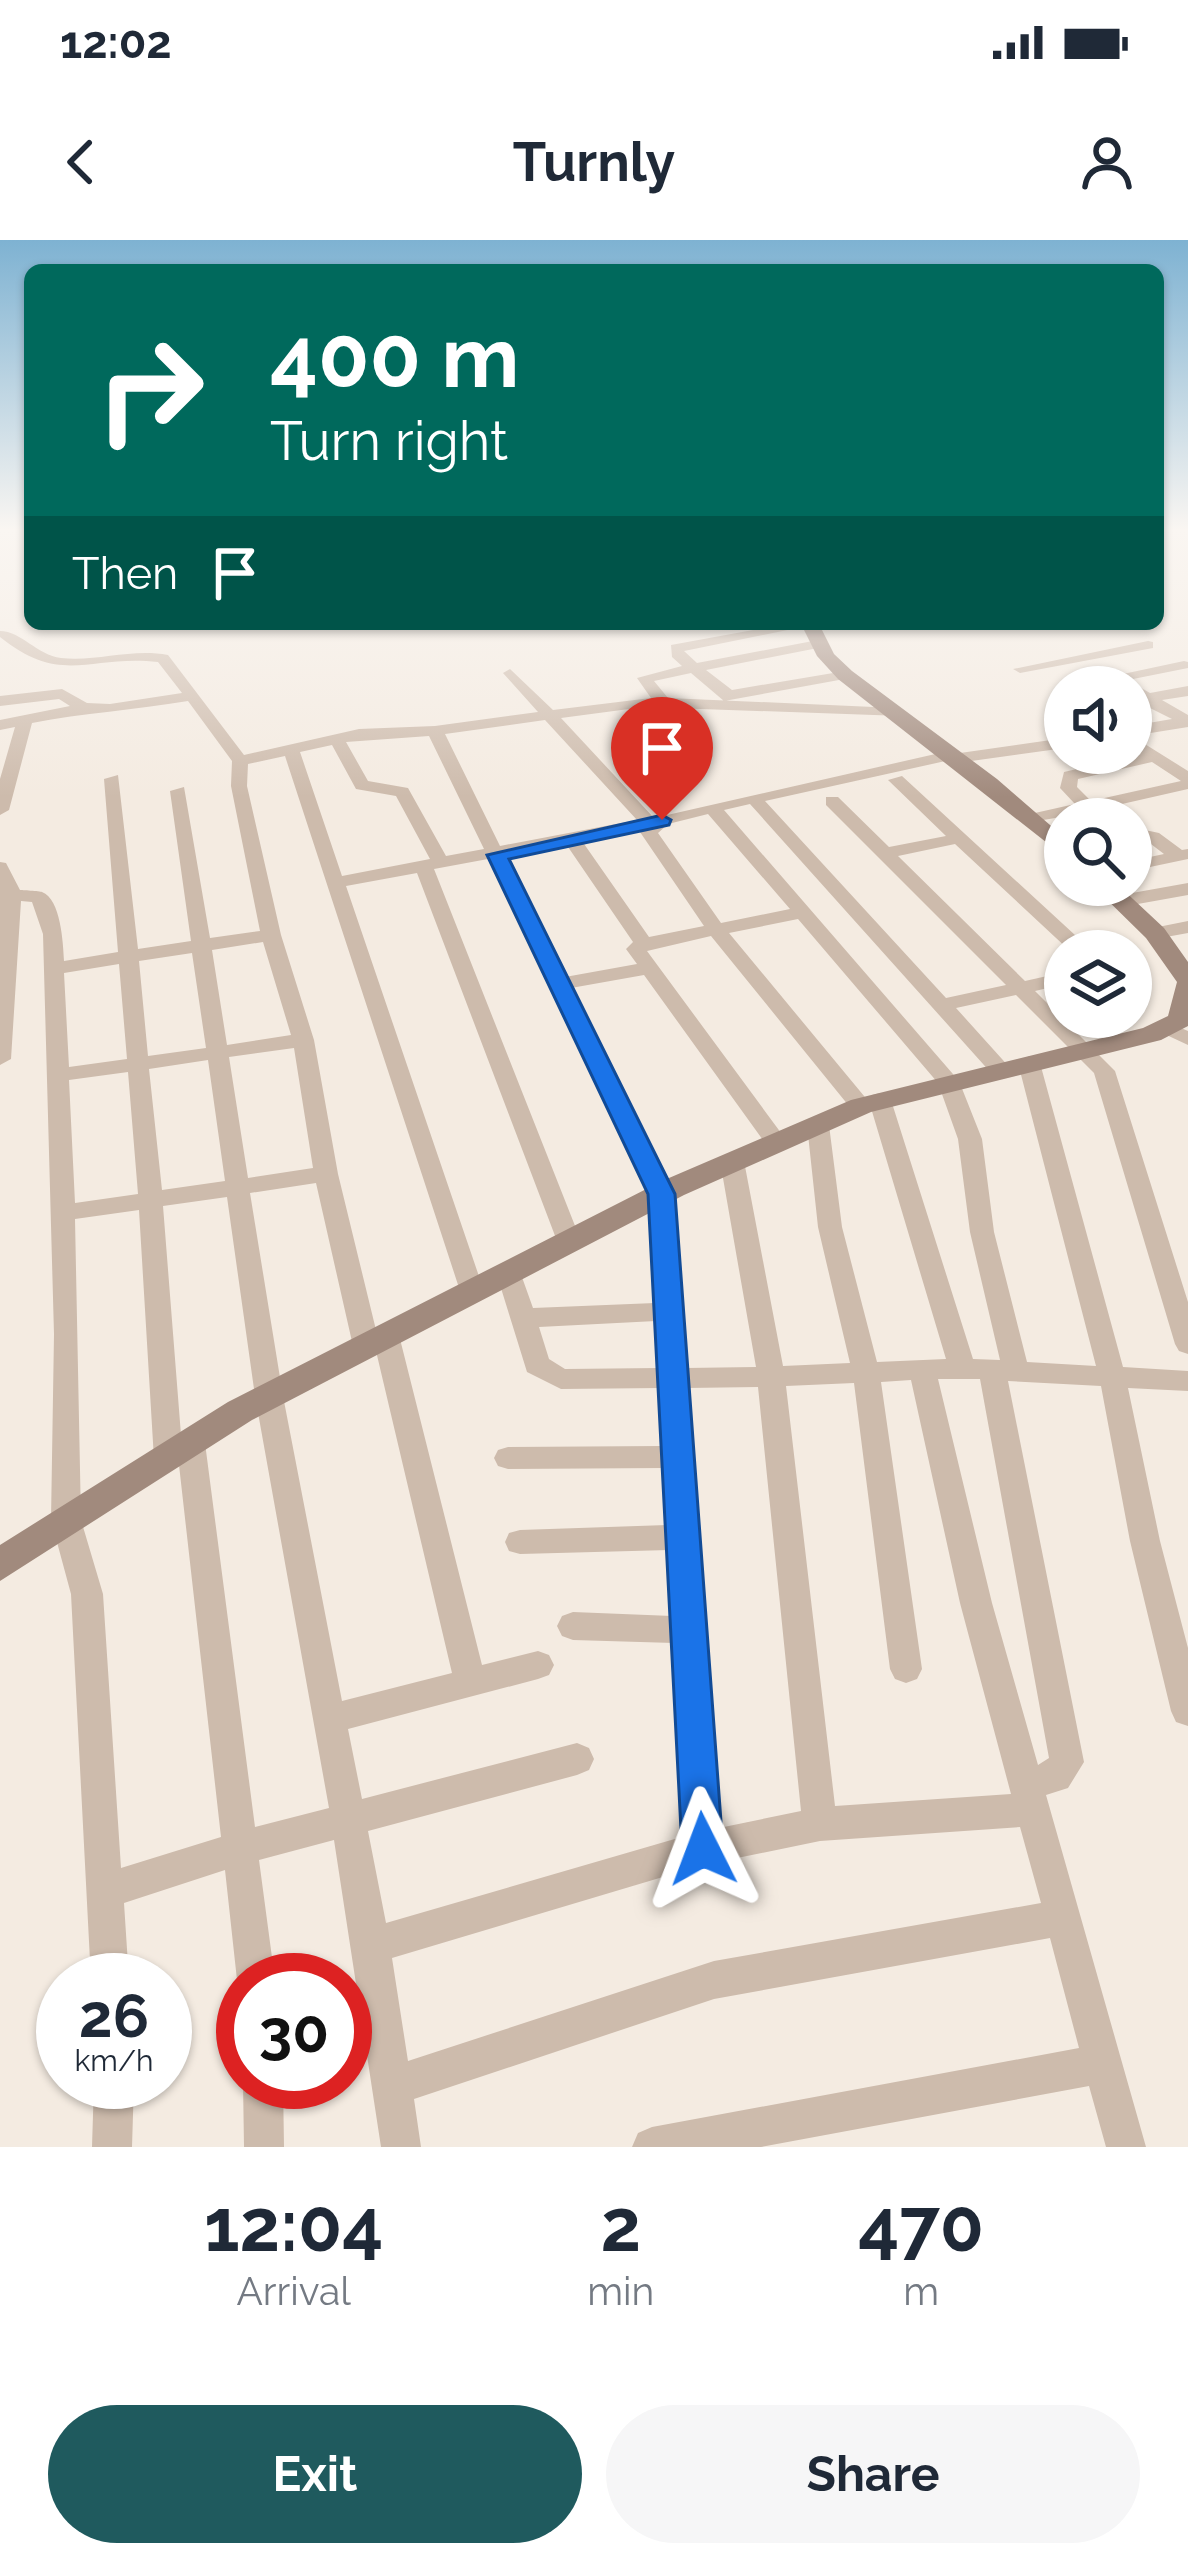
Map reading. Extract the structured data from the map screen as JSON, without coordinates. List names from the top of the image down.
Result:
{
  "page": {
    "status": "12:02",
    "header": "Turnly",
    "turn": ["400 m", "Turn right"],
    "then": "Then",
    "speed": "26 km/h",
    "limit": "30",
    "eta": [
      "12:04",
      "Arrival",
      "2",
      "min",
      "470",
      "m"
    ],
    "buttons": ["Exit", "Share"]
  }
}
